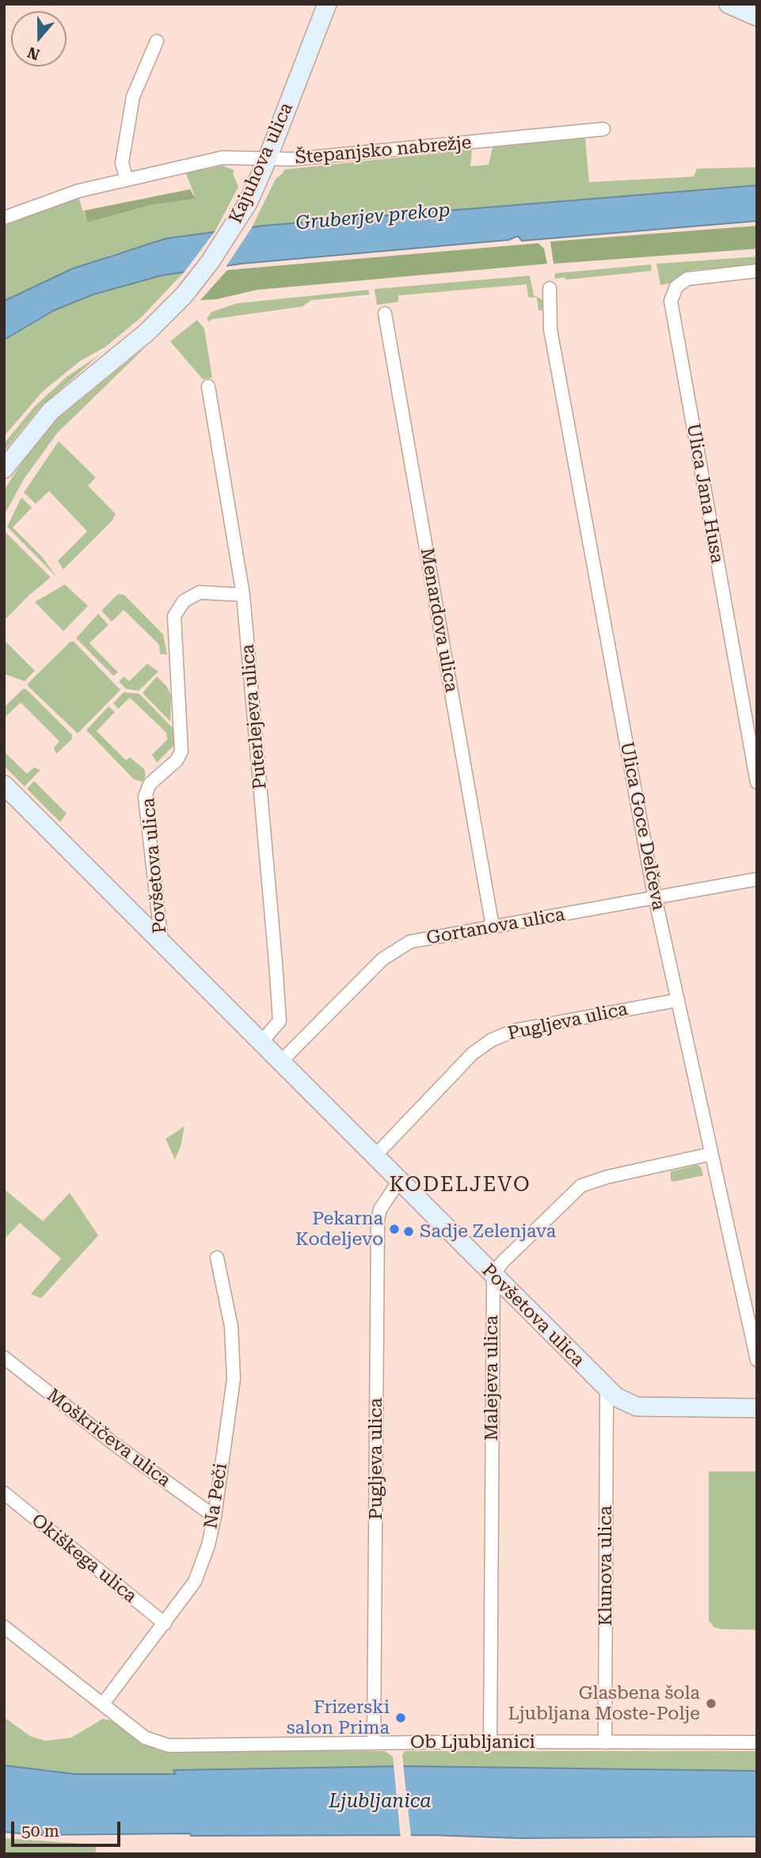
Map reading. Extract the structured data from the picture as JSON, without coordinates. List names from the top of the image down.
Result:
{
  "streets": {
    "street": [
      "Štepanjsko nabrežje",
      "Kajuhova ulica",
      "Ulica Jana Husa",
      "Menardova ulica",
      "Puterlejeva ulica",
      "Ulica Goce Delčeva",
      "Povšetova ulica",
      "Gortanova ulica",
      "Pugljeva ulica",
      "Malejeva ulica",
      "Moškričeva ulica",
      "Na Peči",
      "Okiškega ulica",
      "Klunova ulica",
      "Ob Ljubljanici"
    ]
  },
  "crossings": [
    ["Štepanjsko nabrežje", "Kajuhova ulica"],
    ["Menardova ulica", "Gortanova ulica"],
    ["Puterlejeva ulica", "Povšetova ulica"],
    ["Ulica Goce Delčeva", "Gortanova ulica"],
    ["Ulica Goce Delčeva", "Pugljeva ulica"],
    ["Povšetova ulica", "Gortanova ulica"],
    ["Povšetova ulica", "Pugljeva ulica"],
    ["Povšetova ulica", "Malejeva ulica"],
    ["Povšetova ulica", "Klunova ulica"],
    ["Pugljeva ulica", "Ob Ljubljanici"],
    ["Malejeva ulica", "Ob Ljubljanici"],
    ["Moškričeva ulica", "Na Peči"],
    ["Na Peči", "Okiškega ulica"],
    ["Na Peči", "Ob Ljubljanici"],
    ["Klunova ulica", "Ob Ljubljanici"]
  ],
  "districts": ["KODELJEVO"],
  "water": ["Gruberjev prekop", "Ljubljanica"],
  "places": [
    "Pekarna Kodeljevo",
    "Sadje Zelenjava",
    "Glasbena šola Ljubljana Moste-Polje",
    "Frizerski salon Prima"
  ],
  "scale_bar": "50 m",
  "north": "bottom"
}
